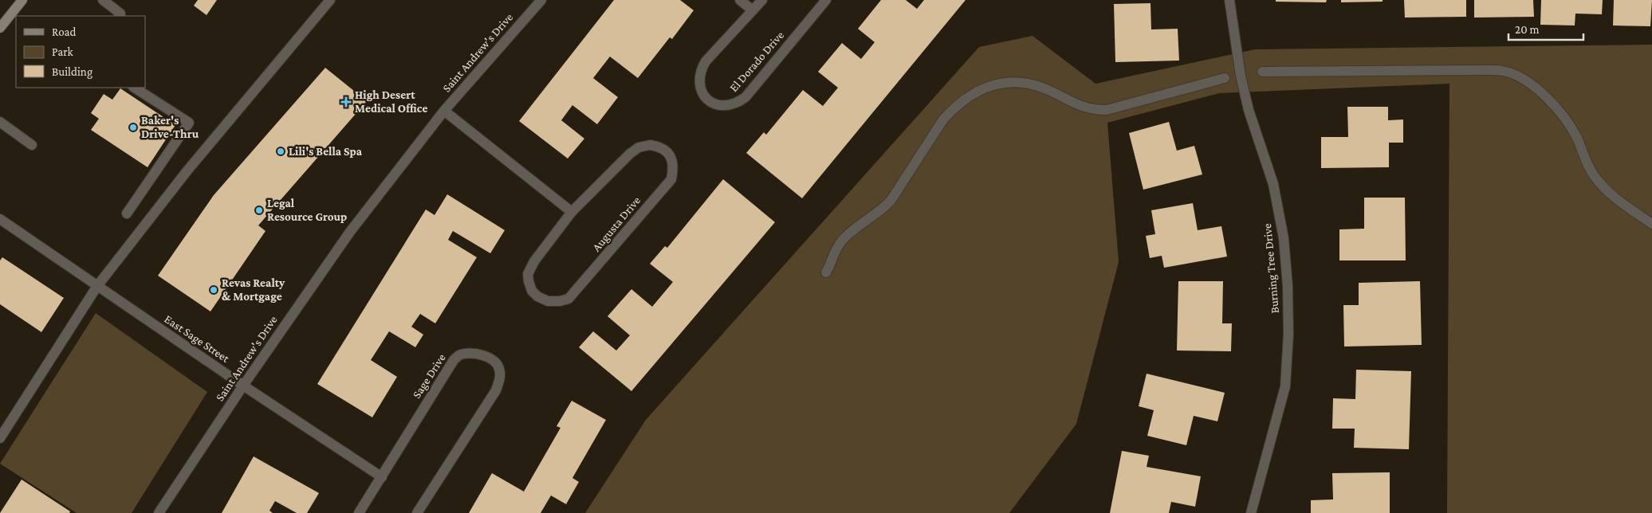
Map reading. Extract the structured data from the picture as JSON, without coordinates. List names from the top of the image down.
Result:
{
  "streets": {
    "street": [
      "Saint Andrew's Drive",
      "El Dorado Drive",
      "Augusta Drive",
      "Burning Tree Drive",
      "East Sage Street",
      "Sage Drive"
    ]
  },
  "crossings": [
    ["Saint Andrew's Drive", "East Sage Street"],
    ["East Sage Street", "Sage Drive"]
  ],
  "places": {
    "health": ["High Desert Medical Office"],
    "other": [
      "Baker's Drive-Thru",
      "Lili's Bella Spa",
      "Legal Resource Group",
      "Revas Realty & Mortgage"
    ]
  },
  "legend": ["Road", "Park", "Building"],
  "scale_bar": "20 m"
}
